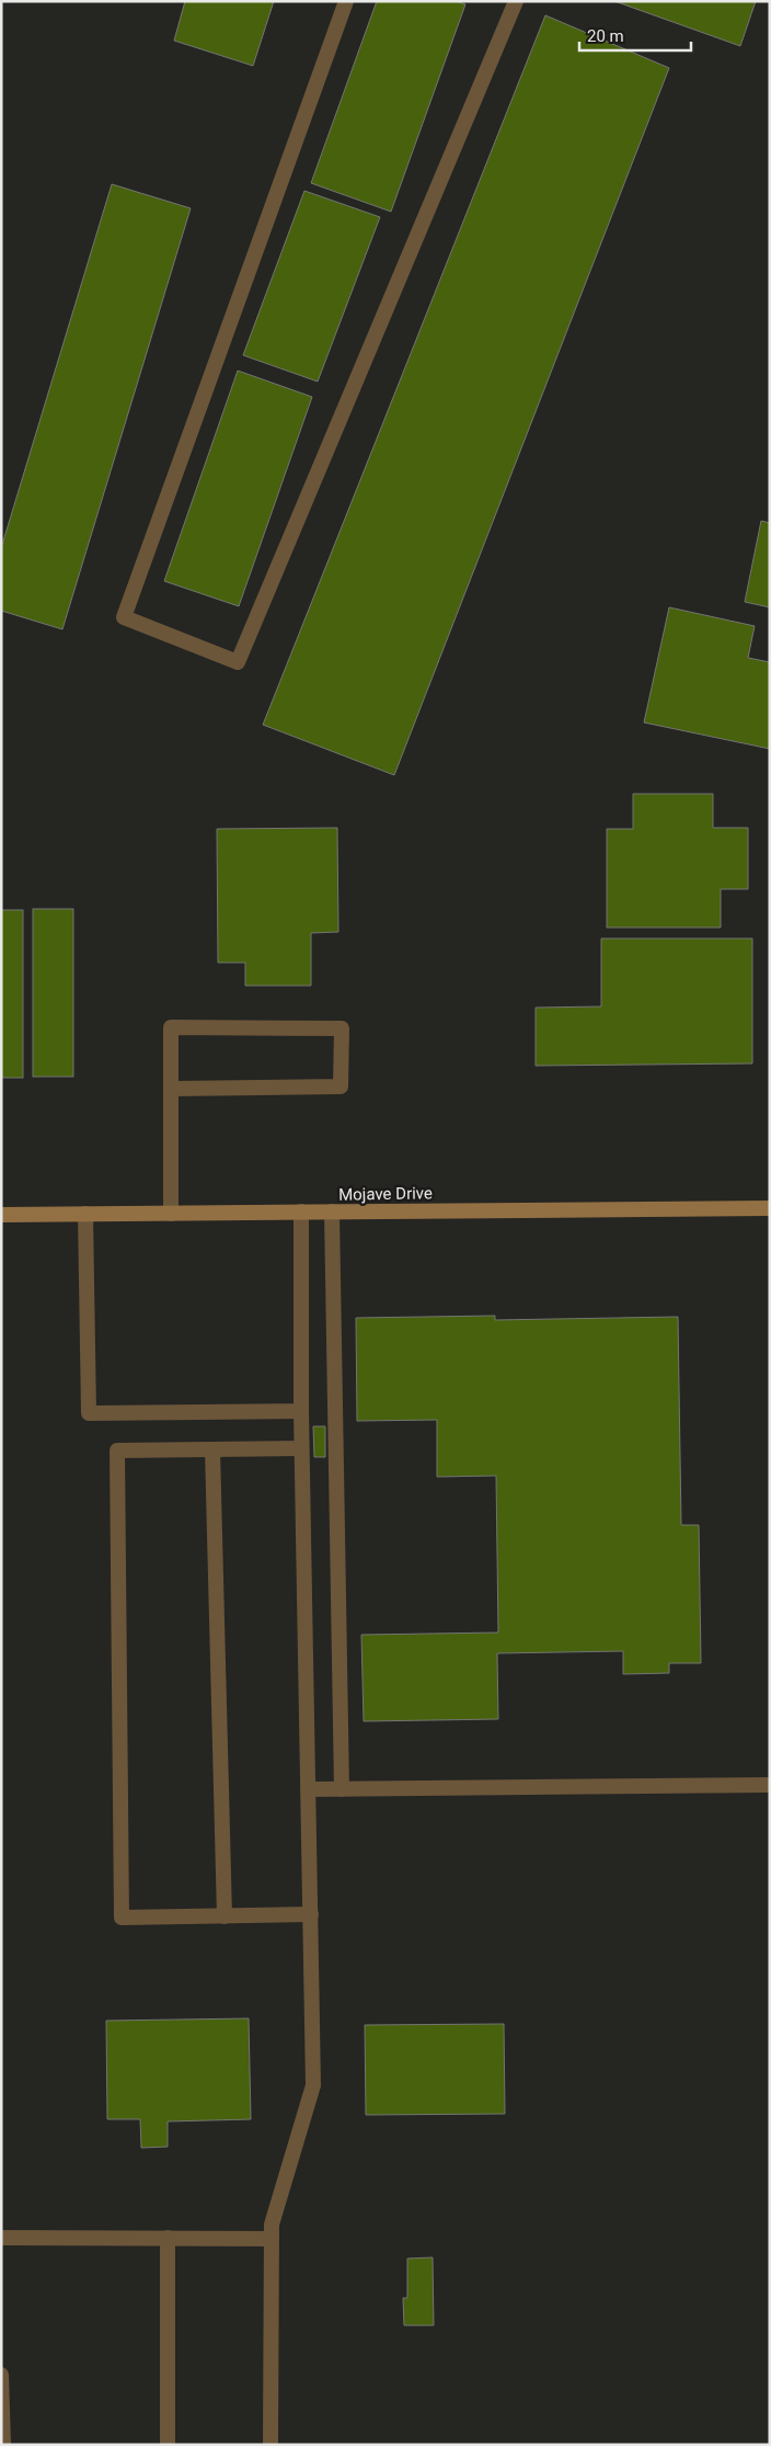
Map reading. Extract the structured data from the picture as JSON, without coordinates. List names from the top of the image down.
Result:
{
  "streets": {
    "main road": ["Mojave Drive"]
  },
  "scale_bar": "20 m"
}
